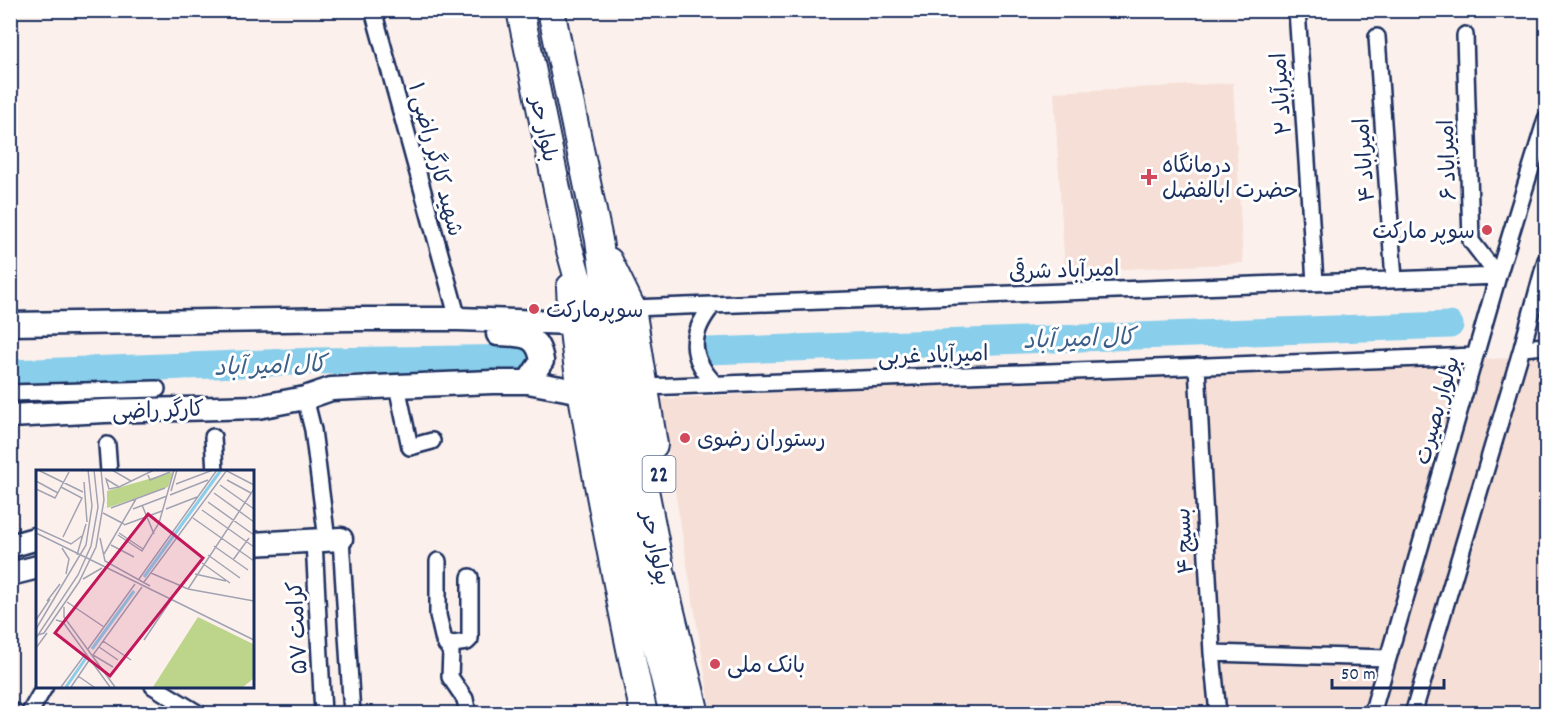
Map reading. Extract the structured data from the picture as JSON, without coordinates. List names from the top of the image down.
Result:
{
  "streets": {
    "main road": ["بلوار حر", "22", "بولوار حر"],
    "street": [
      "امیرآباد ۲",
      "شهید کارگر راضی ۱",
      "امیراباد ۴",
      "امیراباد ۶",
      "امیرآباد شرقی",
      "امیرآباد غربی",
      "کارگر راضی",
      "بولوار بصیرت",
      "بسیج ۴",
      "کرامت ۵۷"
    ]
  },
  "crossings": [
    ["امیرآباد ۲", "امیرآباد شرقی"],
    ["بلوار حر", "22"],
    ["بلوار حر", "بولوار حر"],
    ["امیراباد ۴", "امیرآباد شرقی"],
    ["امیراباد ۶", "امیرآباد شرقی"],
    ["امیراباد ۶", "بولوار بصیرت"],
    ["امیرآباد شرقی", "بولوار بصیرت"],
    ["امیرآباد شرقی", "22"],
    ["امیرآباد غربی", "بولوار بصیرت"],
    ["امیرآباد غربی", "22"],
    ["امیرآباد غربی", "بسیج ۴"],
    ["22", "بولوار حر"]
  ],
  "water": ["کال امیر آباد"],
  "places": {
    "health": ["درمانگاه حضرت ابالفضل"],
    "other": [
      "سوپر مارکت",
      "سوپرمارکت",
      "رستوران رضوی",
      "بانک ملی"
    ]
  },
  "scale_bar": "50 m"
}
